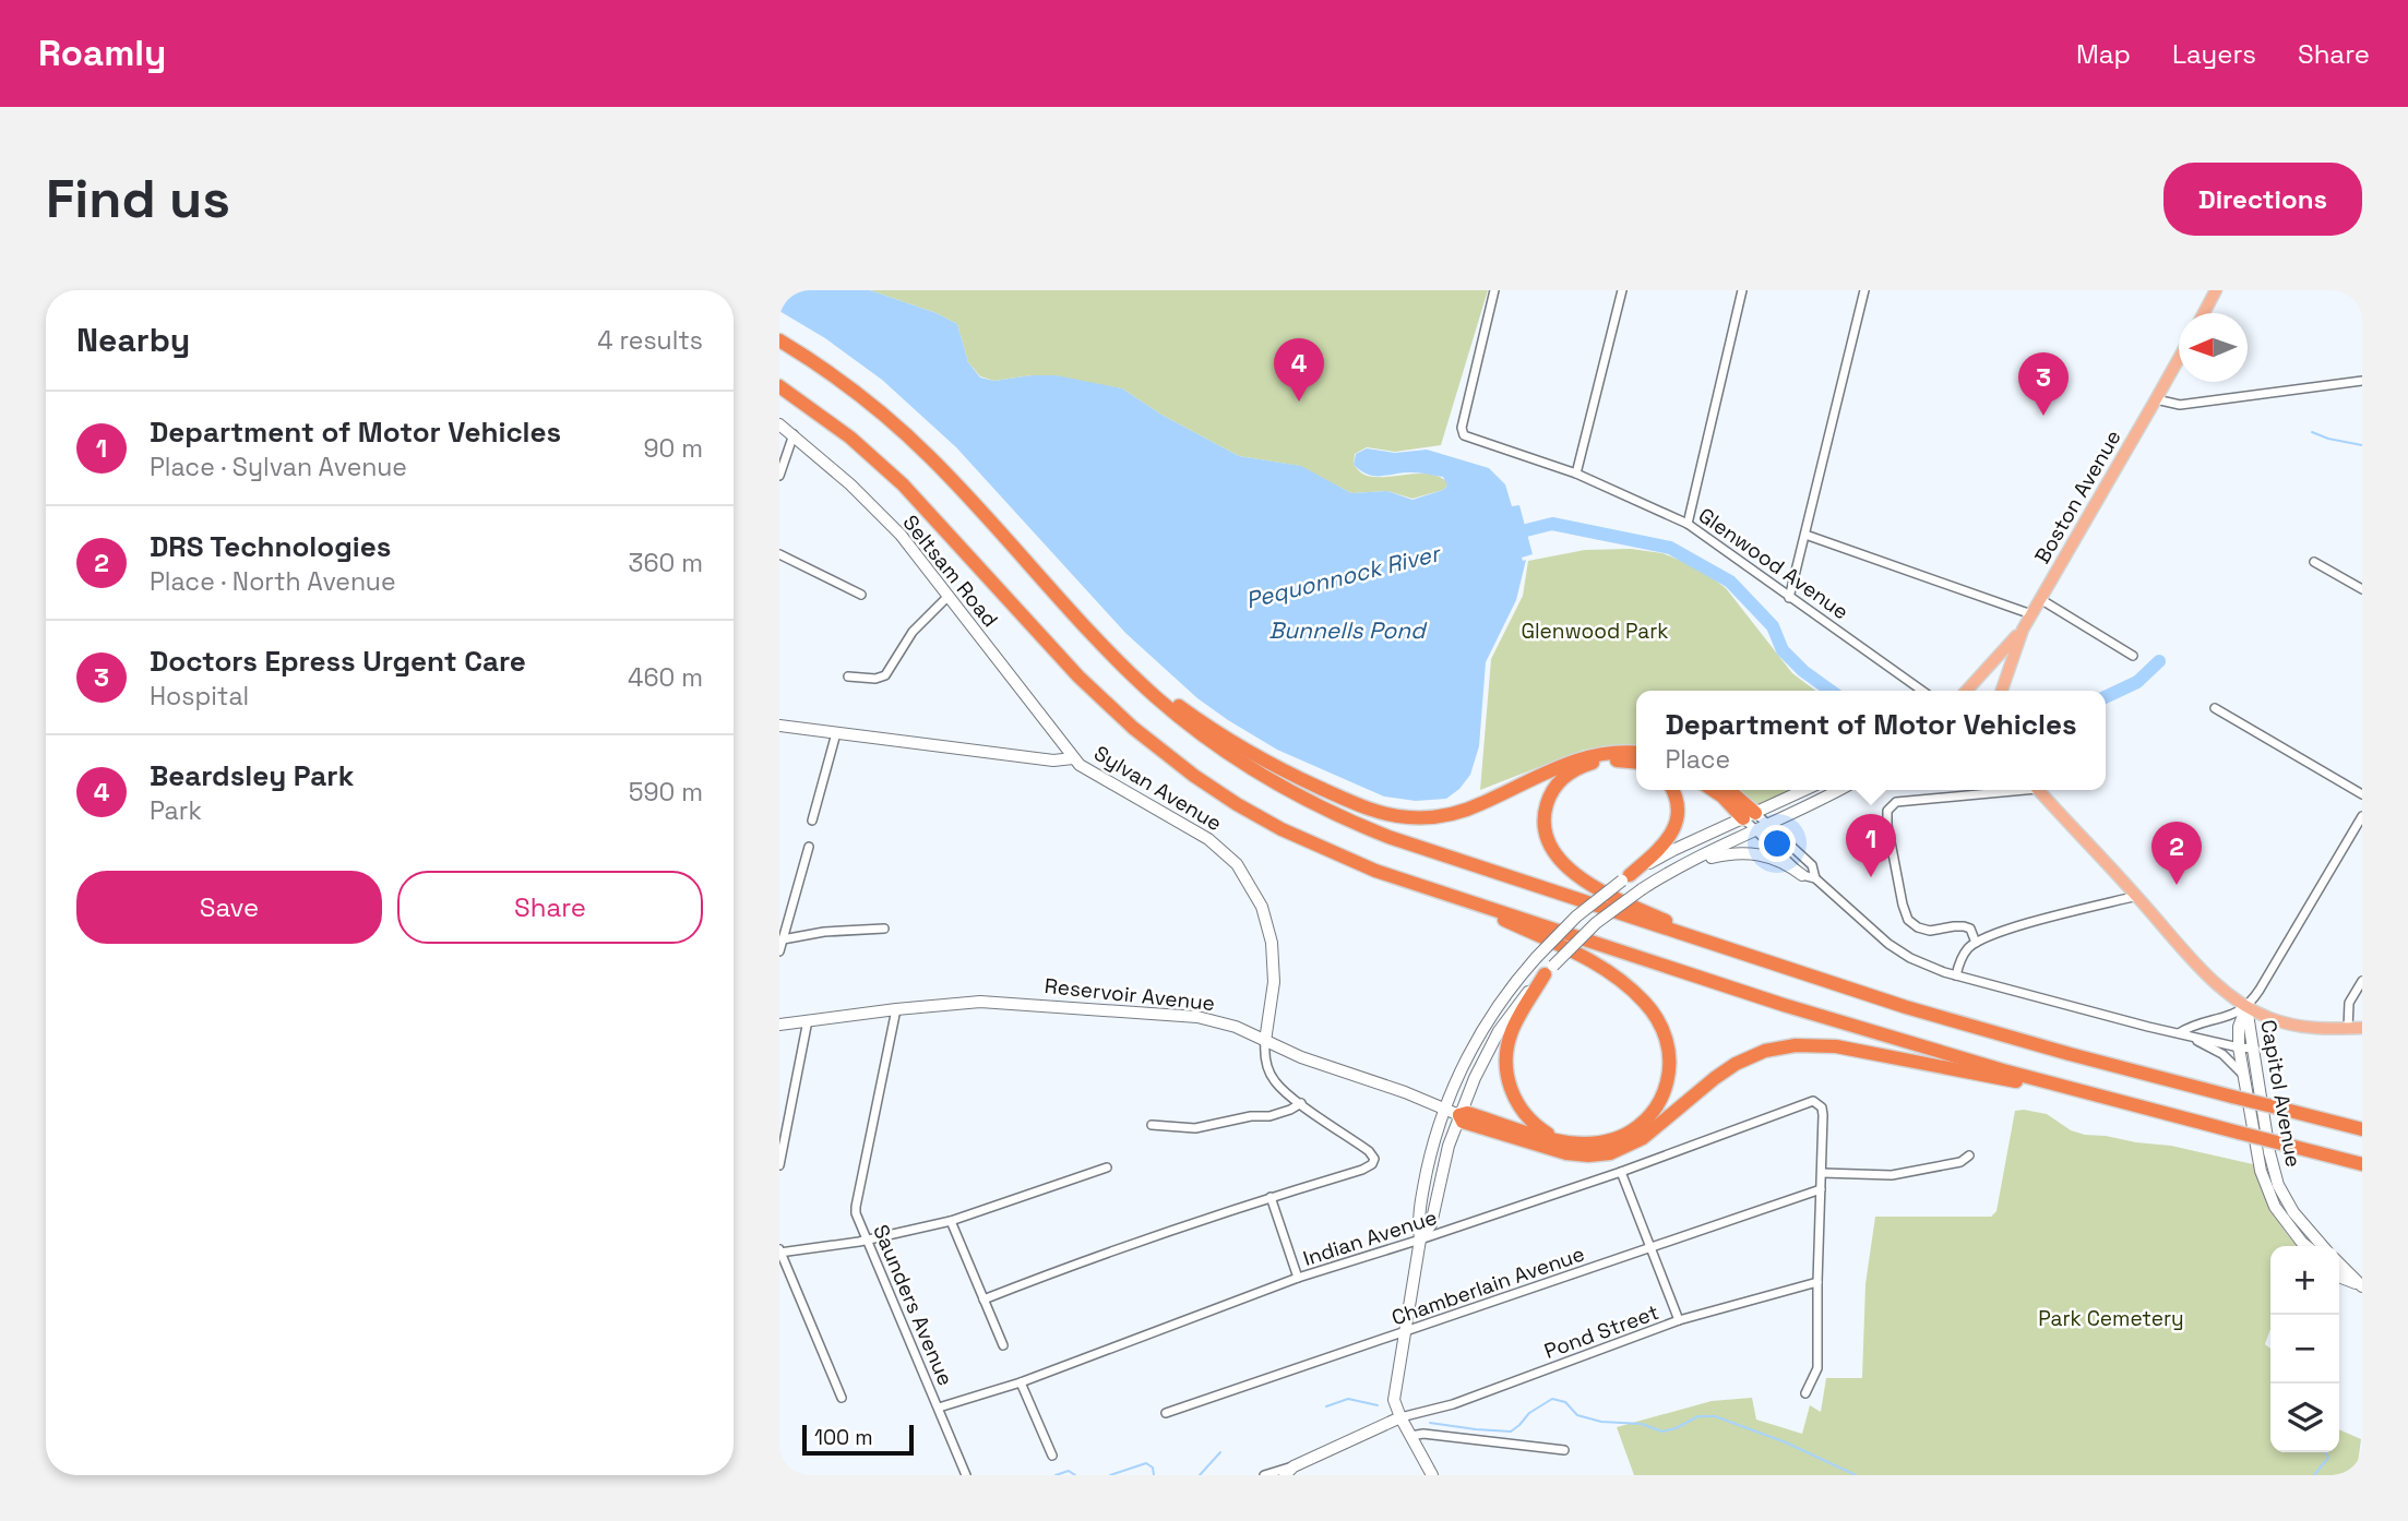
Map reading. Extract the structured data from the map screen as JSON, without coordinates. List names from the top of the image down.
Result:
{
  "streets": {
    "main road": [
      "Boston Avenue",
      "Seltsam Road",
      "Sylvan Avenue",
      "Reservoir Avenue",
      "Capitol Avenue"
    ],
    "street": [
      "Glenwood Avenue",
      "Indian Avenue",
      "Chamberlain Avenue",
      "Saunders Avenue",
      "Pond Street"
    ]
  },
  "crossings": [
    ["Seltsam Road", "Sylvan Avenue"],
    ["Sylvan Avenue", "Reservoir Avenue"],
    ["Reservoir Avenue", "Saunders Avenue"],
    ["Indian Avenue", "Saunders Avenue"]
  ],
  "water": ["Pequonnock River", "Bunnells Pond"],
  "parks": ["Glenwood Park", "Park Cemetery"],
  "scale_bar": "100 m",
  "north": "left",
  "page": {
    "header": "Roamly",
    "nav": ["Map", "Layers", "Share"],
    "buttons": [
      "Directions",
      ["Save", "Share"]
    ],
    "title": "Find us",
    "heading": ["Nearby", "4 results"],
    "pins": [
      "4",
      "3",
      "1",
      "2"
    ],
    "list": [
      {
        "mark": "1",
        "name": "Department of Motor Vehicles",
        "note": "Place · Sylvan Avenue",
        "value": "90 m"
      },
      {
        "mark": "2",
        "name": "DRS Technologies",
        "note": "Place · North Avenue",
        "value": "360 m"
      },
      {
        "mark": "3",
        "name": "Doctors Epress Urgent Care",
        "note": "Hospital",
        "value": "460 m"
      },
      {
        "mark": "4",
        "name": "Beardsley Park",
        "note": "Park",
        "value": "590 m"
      }
    ],
    "popup": ["Department of Motor Vehicles", "Place"],
    "map_buttons": ["+", "−"],
    "scale": "100 m"
  }
}
